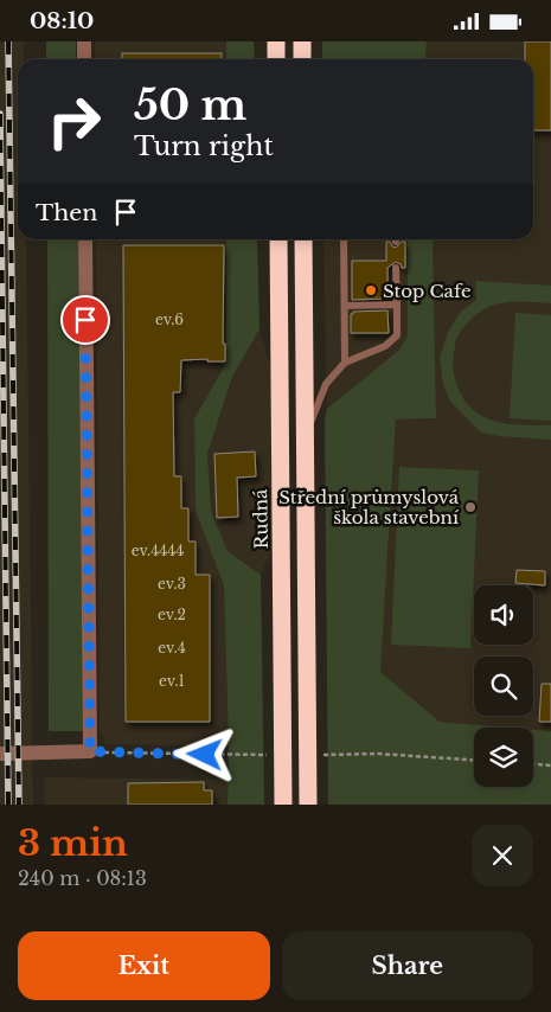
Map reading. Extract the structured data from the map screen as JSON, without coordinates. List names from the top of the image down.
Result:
{
  "streets": {
    "highway": ["Rudná"]
  },
  "places": ["Stop Cafe", "Střední průmyslová škola stavební"],
  "house_numbers": [
    "ev.6",
    "ev.4444",
    "ev.3",
    "ev.2",
    "ev.4",
    "ev.1"
  ],
  "page": {
    "status": "08:10",
    "turn": ["50 m", "Turn right"],
    "then": "Then",
    "heading": ["3 min", "240 m · 08:13"],
    "buttons": ["Exit", "Share"]
  }
}
